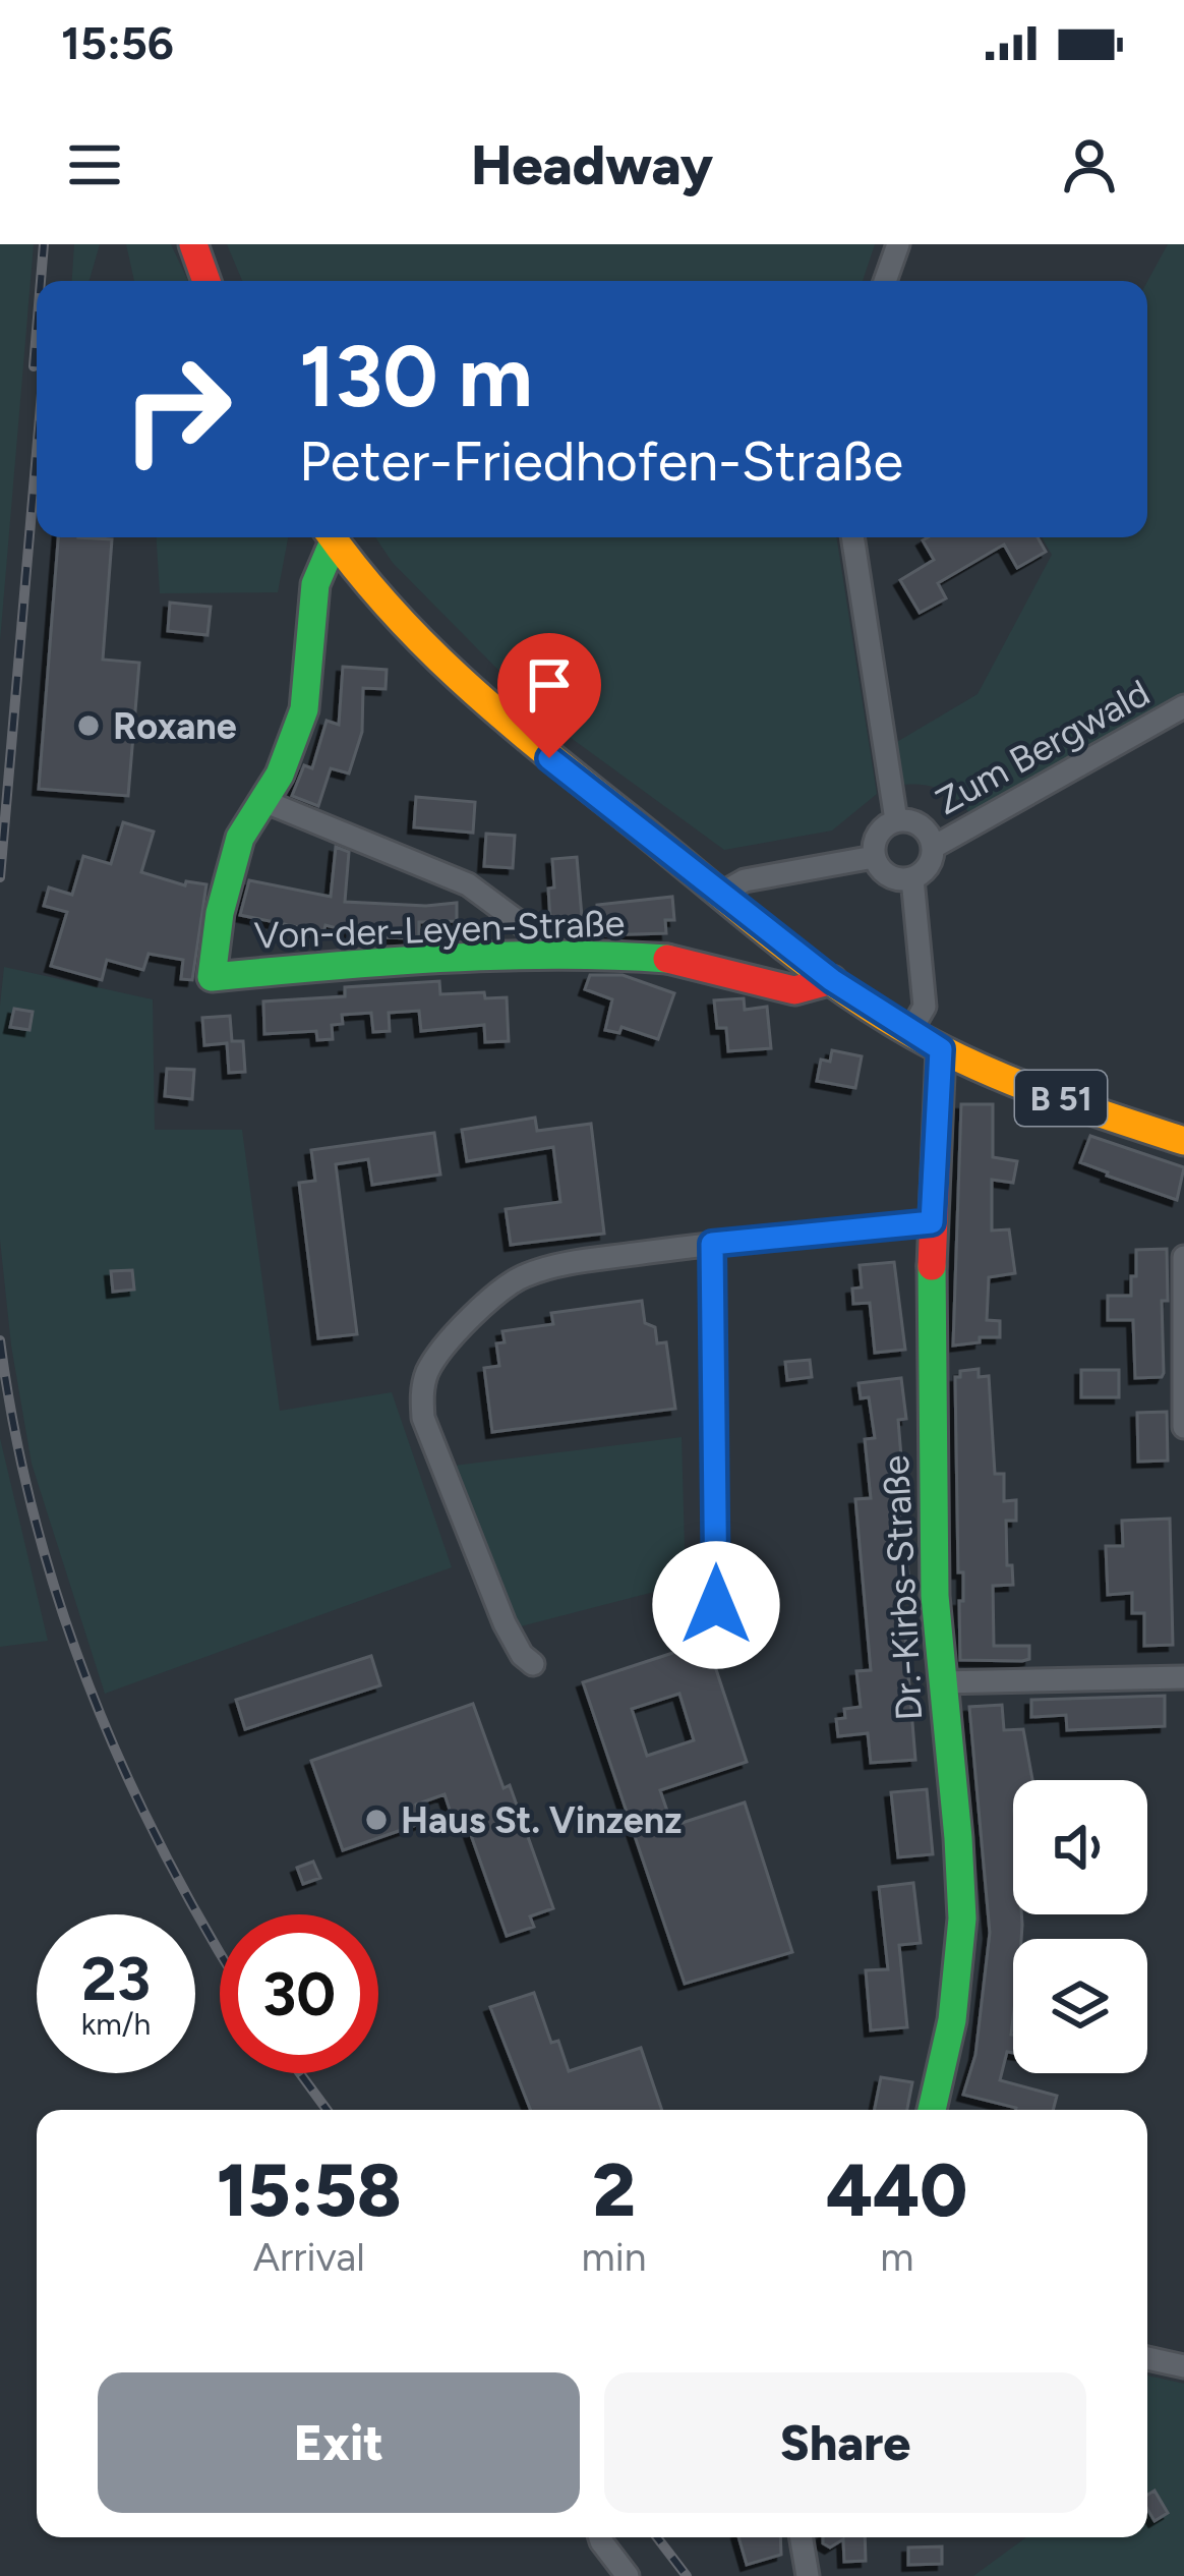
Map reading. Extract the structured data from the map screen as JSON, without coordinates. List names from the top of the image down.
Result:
{
  "streets": {
    "street": [
      "Zum Bergwald",
      "Von-der-Leyen-Straße",
      "B 51",
      "Dr.-Kirbs-Straße"
    ]
  },
  "crossings": [
    ["Von-der-Leyen-Straße", "B 51"],
    ["B 51", "Dr.-Kirbs-Straße"]
  ],
  "places": ["Roxane", "Haus St. Vinzenz"],
  "page": {
    "status": "15:56",
    "header": "Headway",
    "turn": ["130 m", "Peter-Friedhofen-Straße"],
    "speed": "23 km/h",
    "limit": "30",
    "eta": [
      "15:58",
      "Arrival",
      "2",
      "min",
      "440",
      "m"
    ],
    "buttons": ["Exit", "Share"]
  }
}
